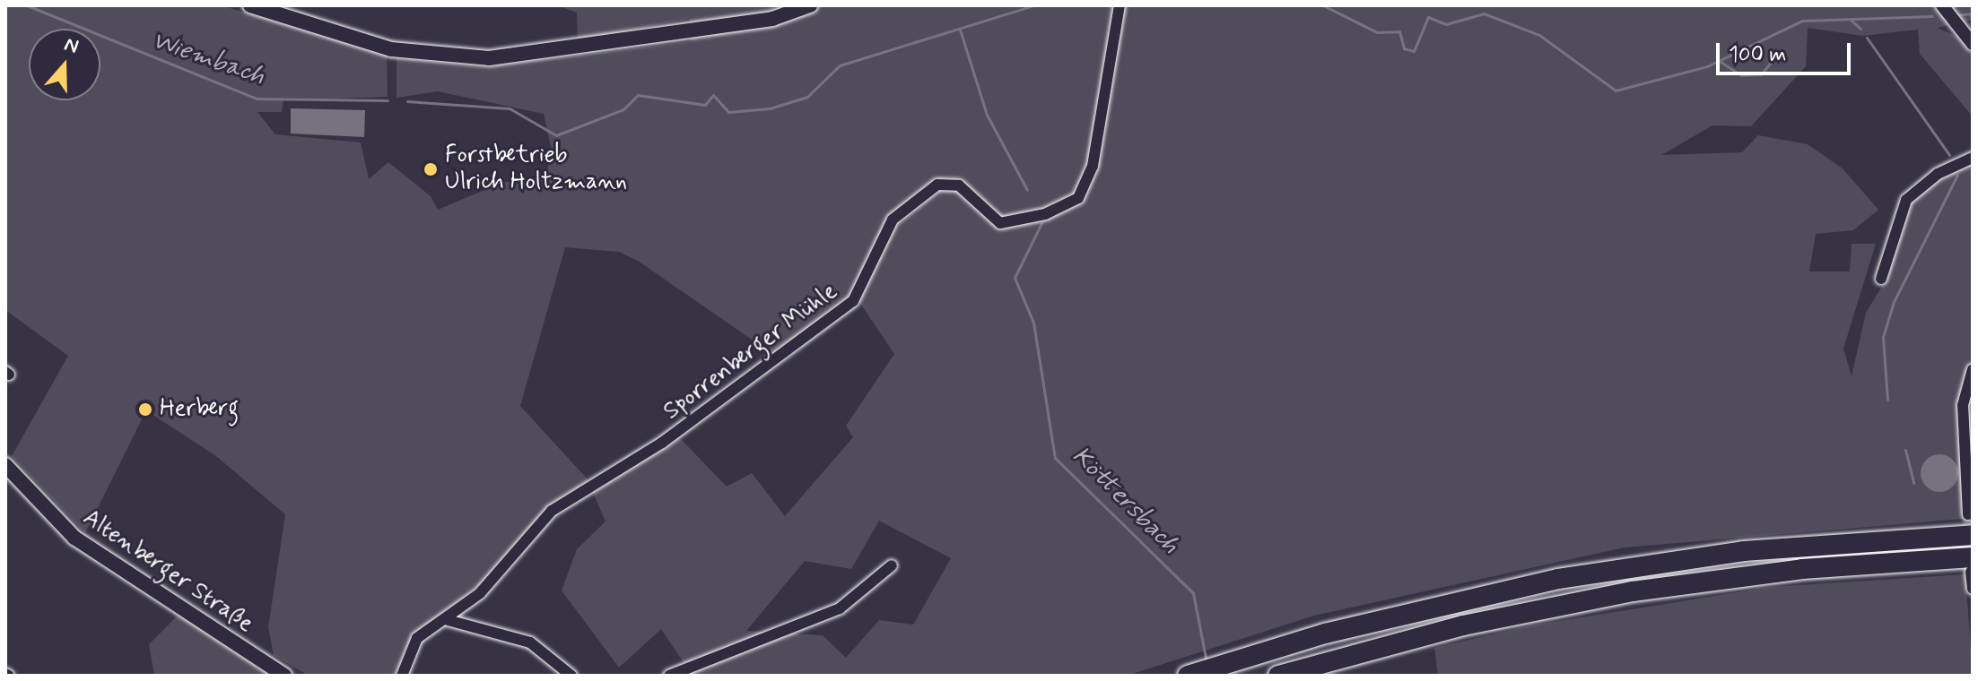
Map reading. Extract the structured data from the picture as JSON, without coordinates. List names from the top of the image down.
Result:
{
  "streets": {
    "main road": ["Altenberger Straße"],
    "street": ["Sporrenberger Mühle"]
  },
  "water": ["Wiembach", "Köttersbach"],
  "places": ["Forstbetrieb Ulrich Holtzmann", "Herberg"],
  "scale_bar": "100 m",
  "north": "top"
}
